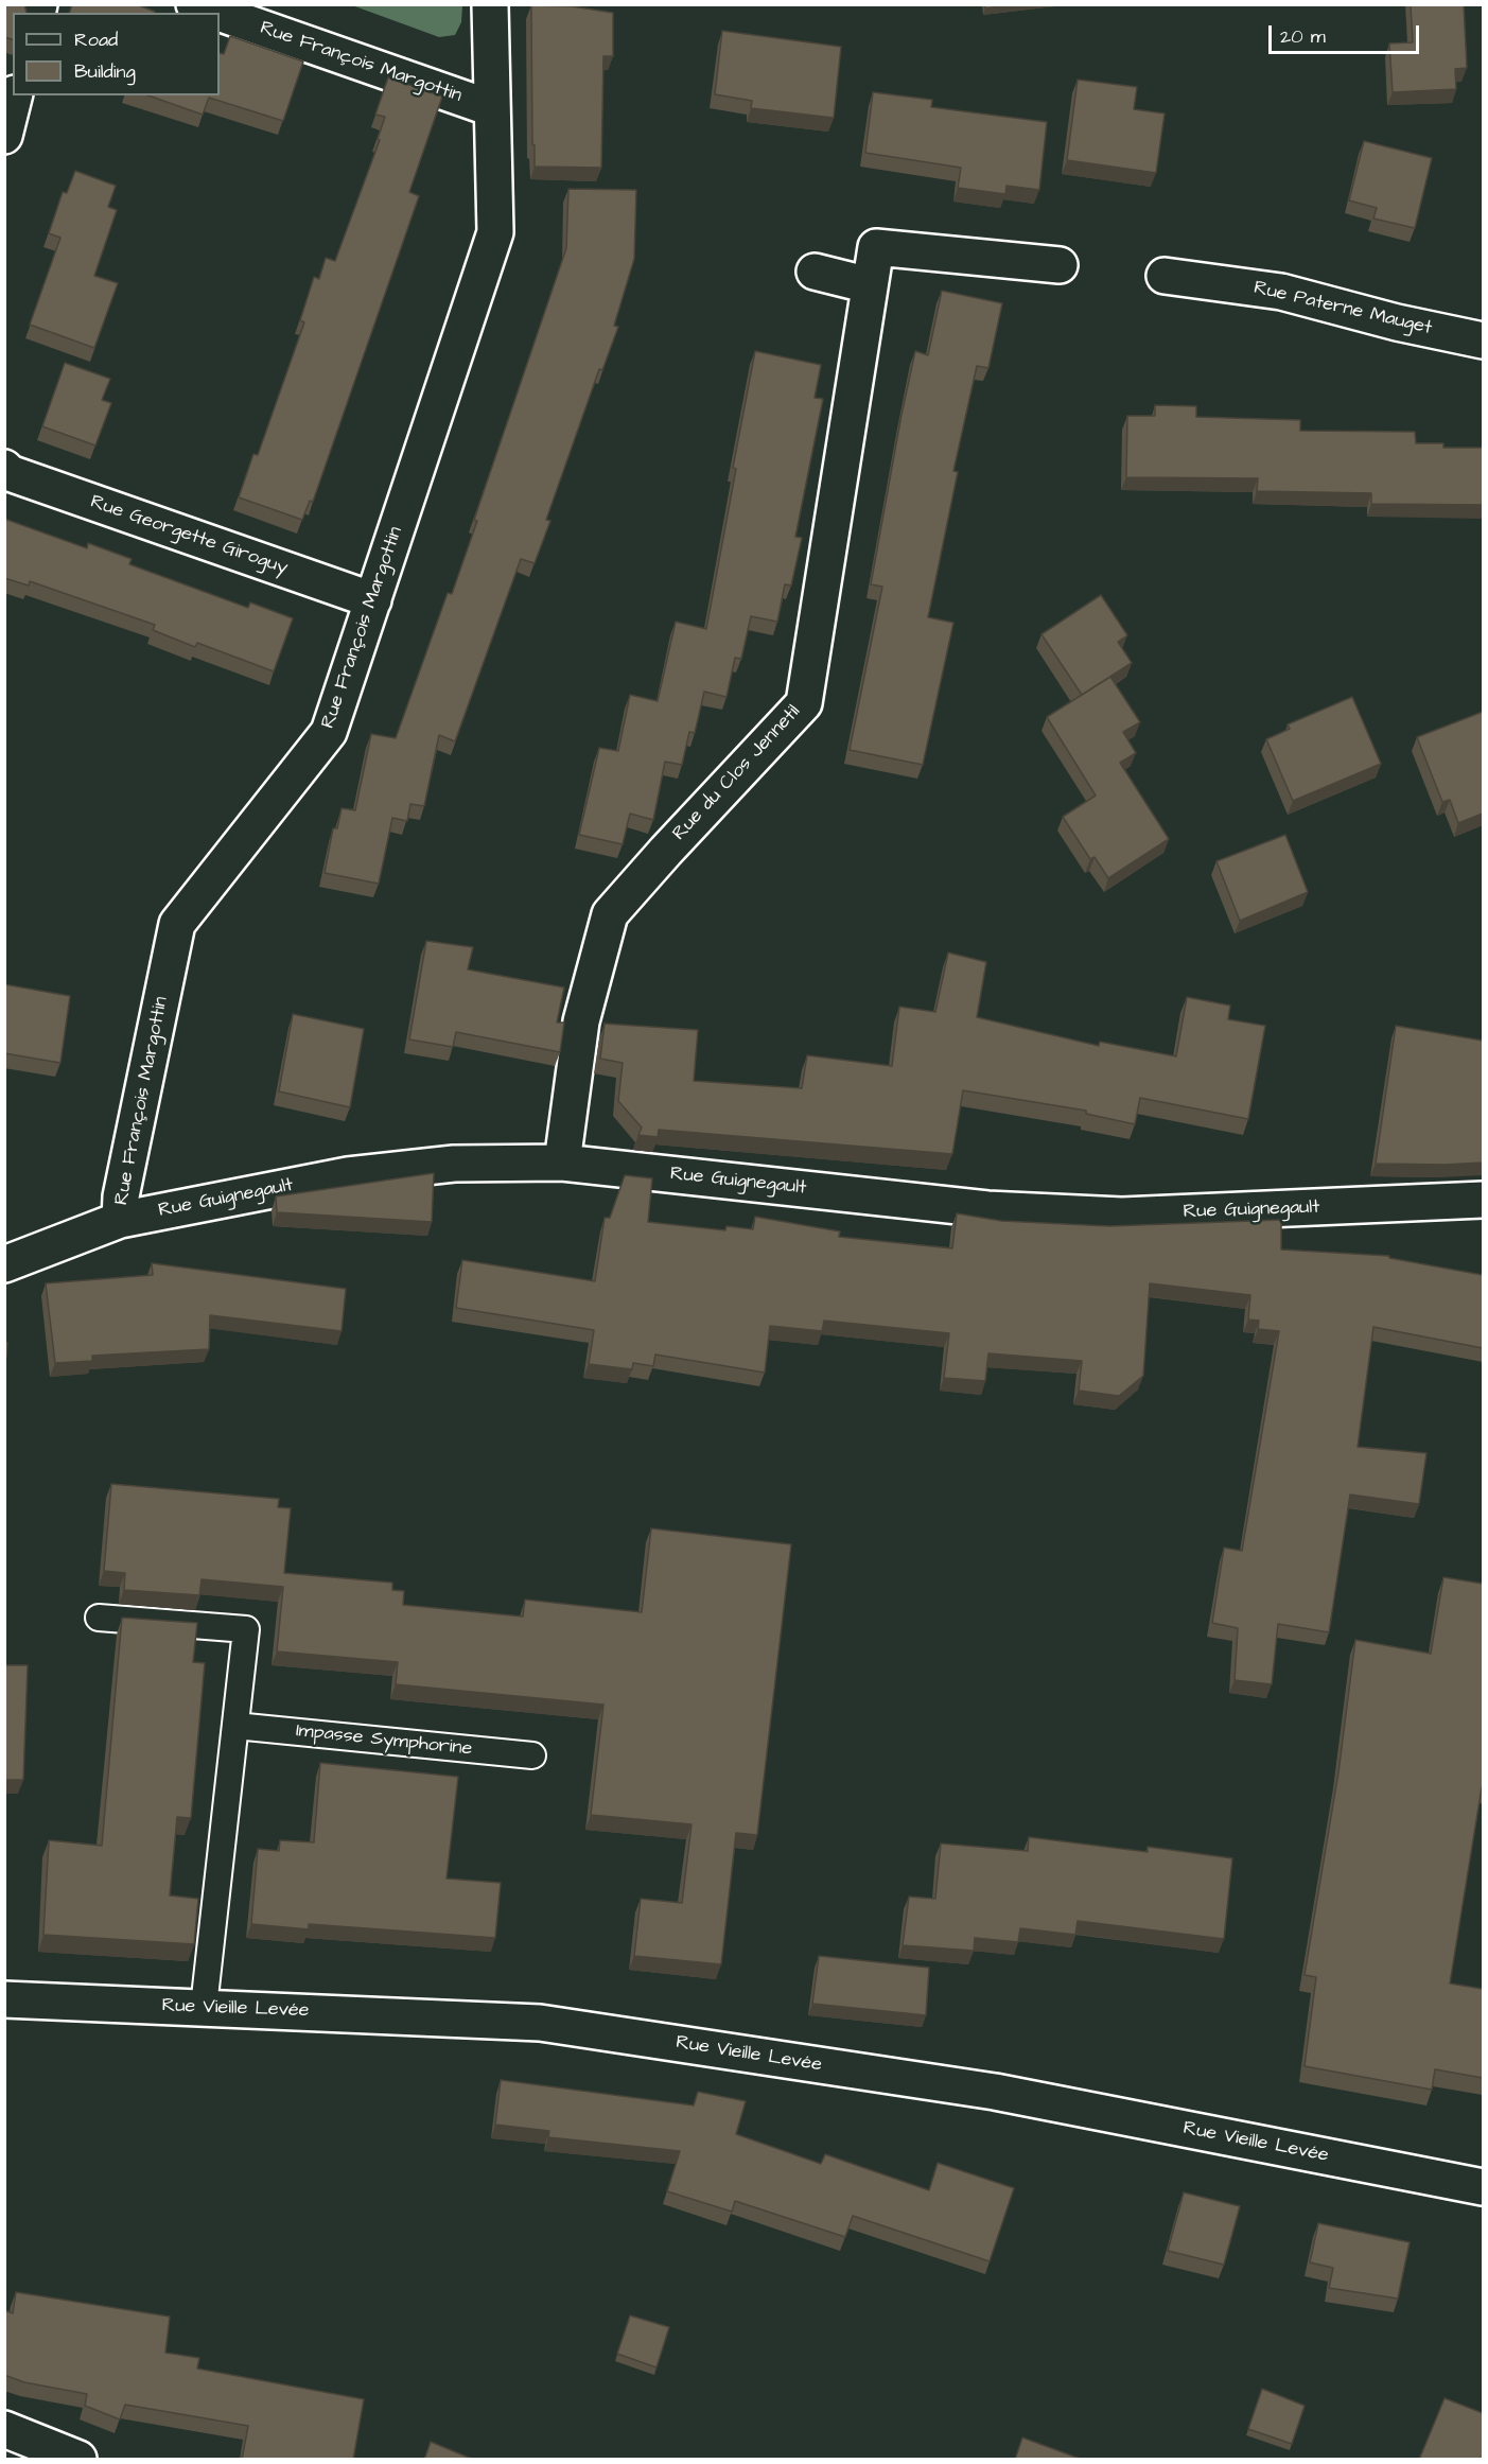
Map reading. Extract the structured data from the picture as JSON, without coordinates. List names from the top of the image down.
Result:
{
  "streets": {
    "street": [
      "Rue François Margottin",
      "Rue Paterne Mauget",
      "Rue Georgette Giroguy",
      "Rue du Clos Jennetil",
      "Rue Guignegault",
      "Rue Vieille Levée"
    ],
    "lane": ["Impasse Symphorine"]
  },
  "crossings": [
    ["Rue François Margottin", "Rue Georgette Giroguy"],
    ["Rue François Margottin", "Rue Guignegault"],
    ["Rue du Clos Jennetil", "Rue Guignegault"]
  ],
  "legend": ["Road", "Building"],
  "scale_bar": "20 m"
}
